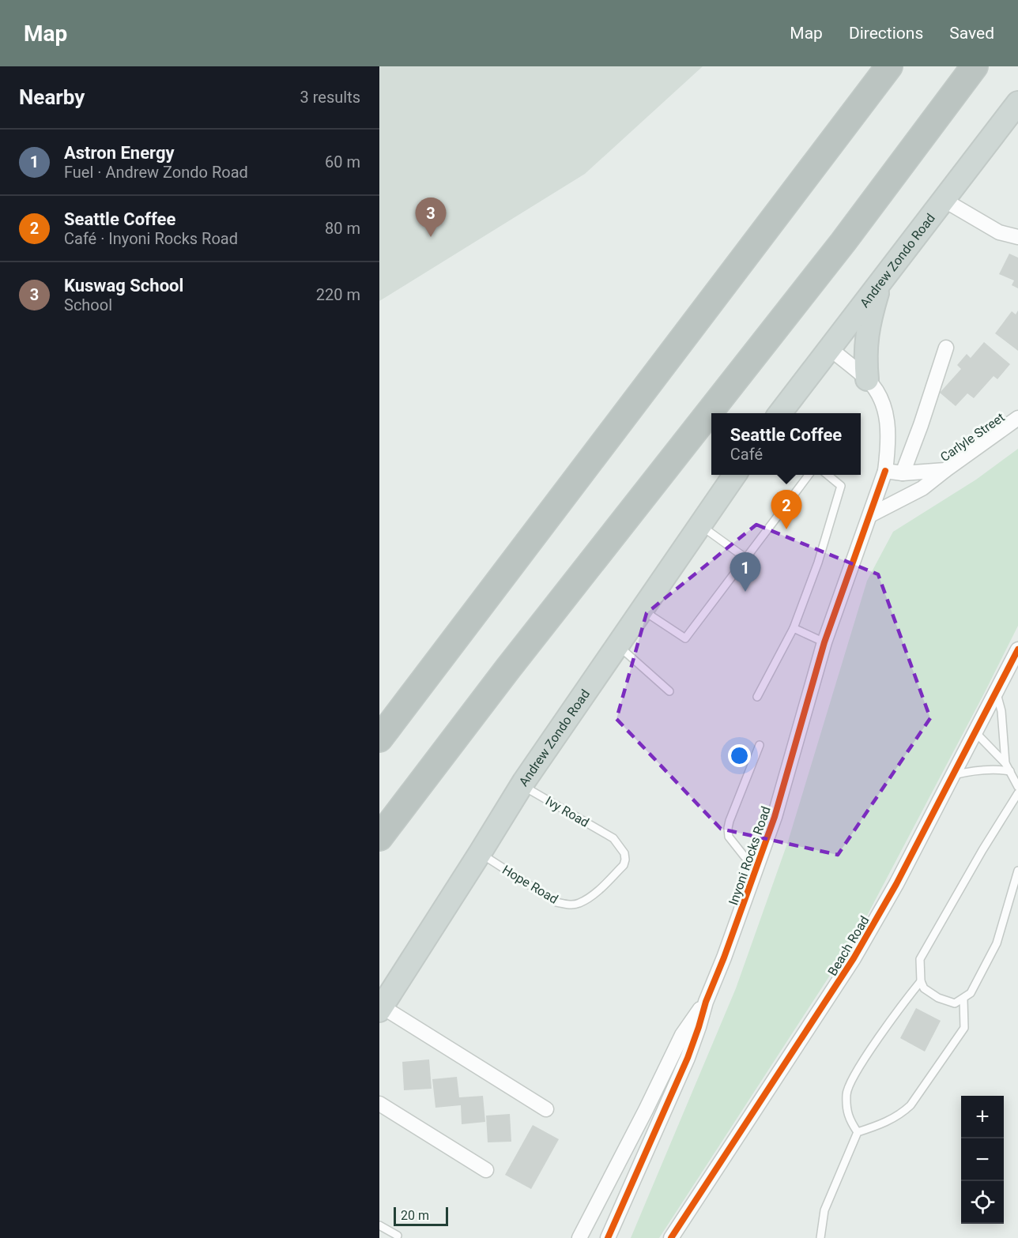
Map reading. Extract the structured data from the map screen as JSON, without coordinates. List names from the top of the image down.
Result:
{
  "streets": {
    "main road": ["Andrew Zondo Road"],
    "street": ["Carlyle Street", "Inyoni Rocks Road", "Beach Road"],
    "lane": ["Ivy Road", "Hope Road"]
  },
  "crossings": [
    ["Andrew Zondo Road", "Ivy Road"],
    ["Andrew Zondo Road", "Hope Road"],
    ["Carlyle Street", "Inyoni Rocks Road"],
    ["Ivy Road", "Hope Road"]
  ],
  "scale_bar": "20 m",
  "page": {
    "header": "Map",
    "nav": ["Map", "Directions", "Saved"],
    "heading": ["Nearby", "3 results"],
    "list": [
      {
        "mark": "1",
        "name": "Astron Energy",
        "note": "Fuel · Andrew Zondo Road",
        "value": "60 m"
      },
      {
        "mark": "2",
        "name": "Seattle Coffee",
        "note": "Café · Inyoni Rocks Road",
        "value": "80 m"
      },
      {
        "mark": "3",
        "name": "Kuswag School",
        "note": "School",
        "value": "220 m"
      }
    ],
    "pins": ["3", "2", "1"],
    "popup": ["Seattle Coffee", "Café"],
    "map_buttons": ["+", "−"],
    "scale": "20 m"
  }
}
